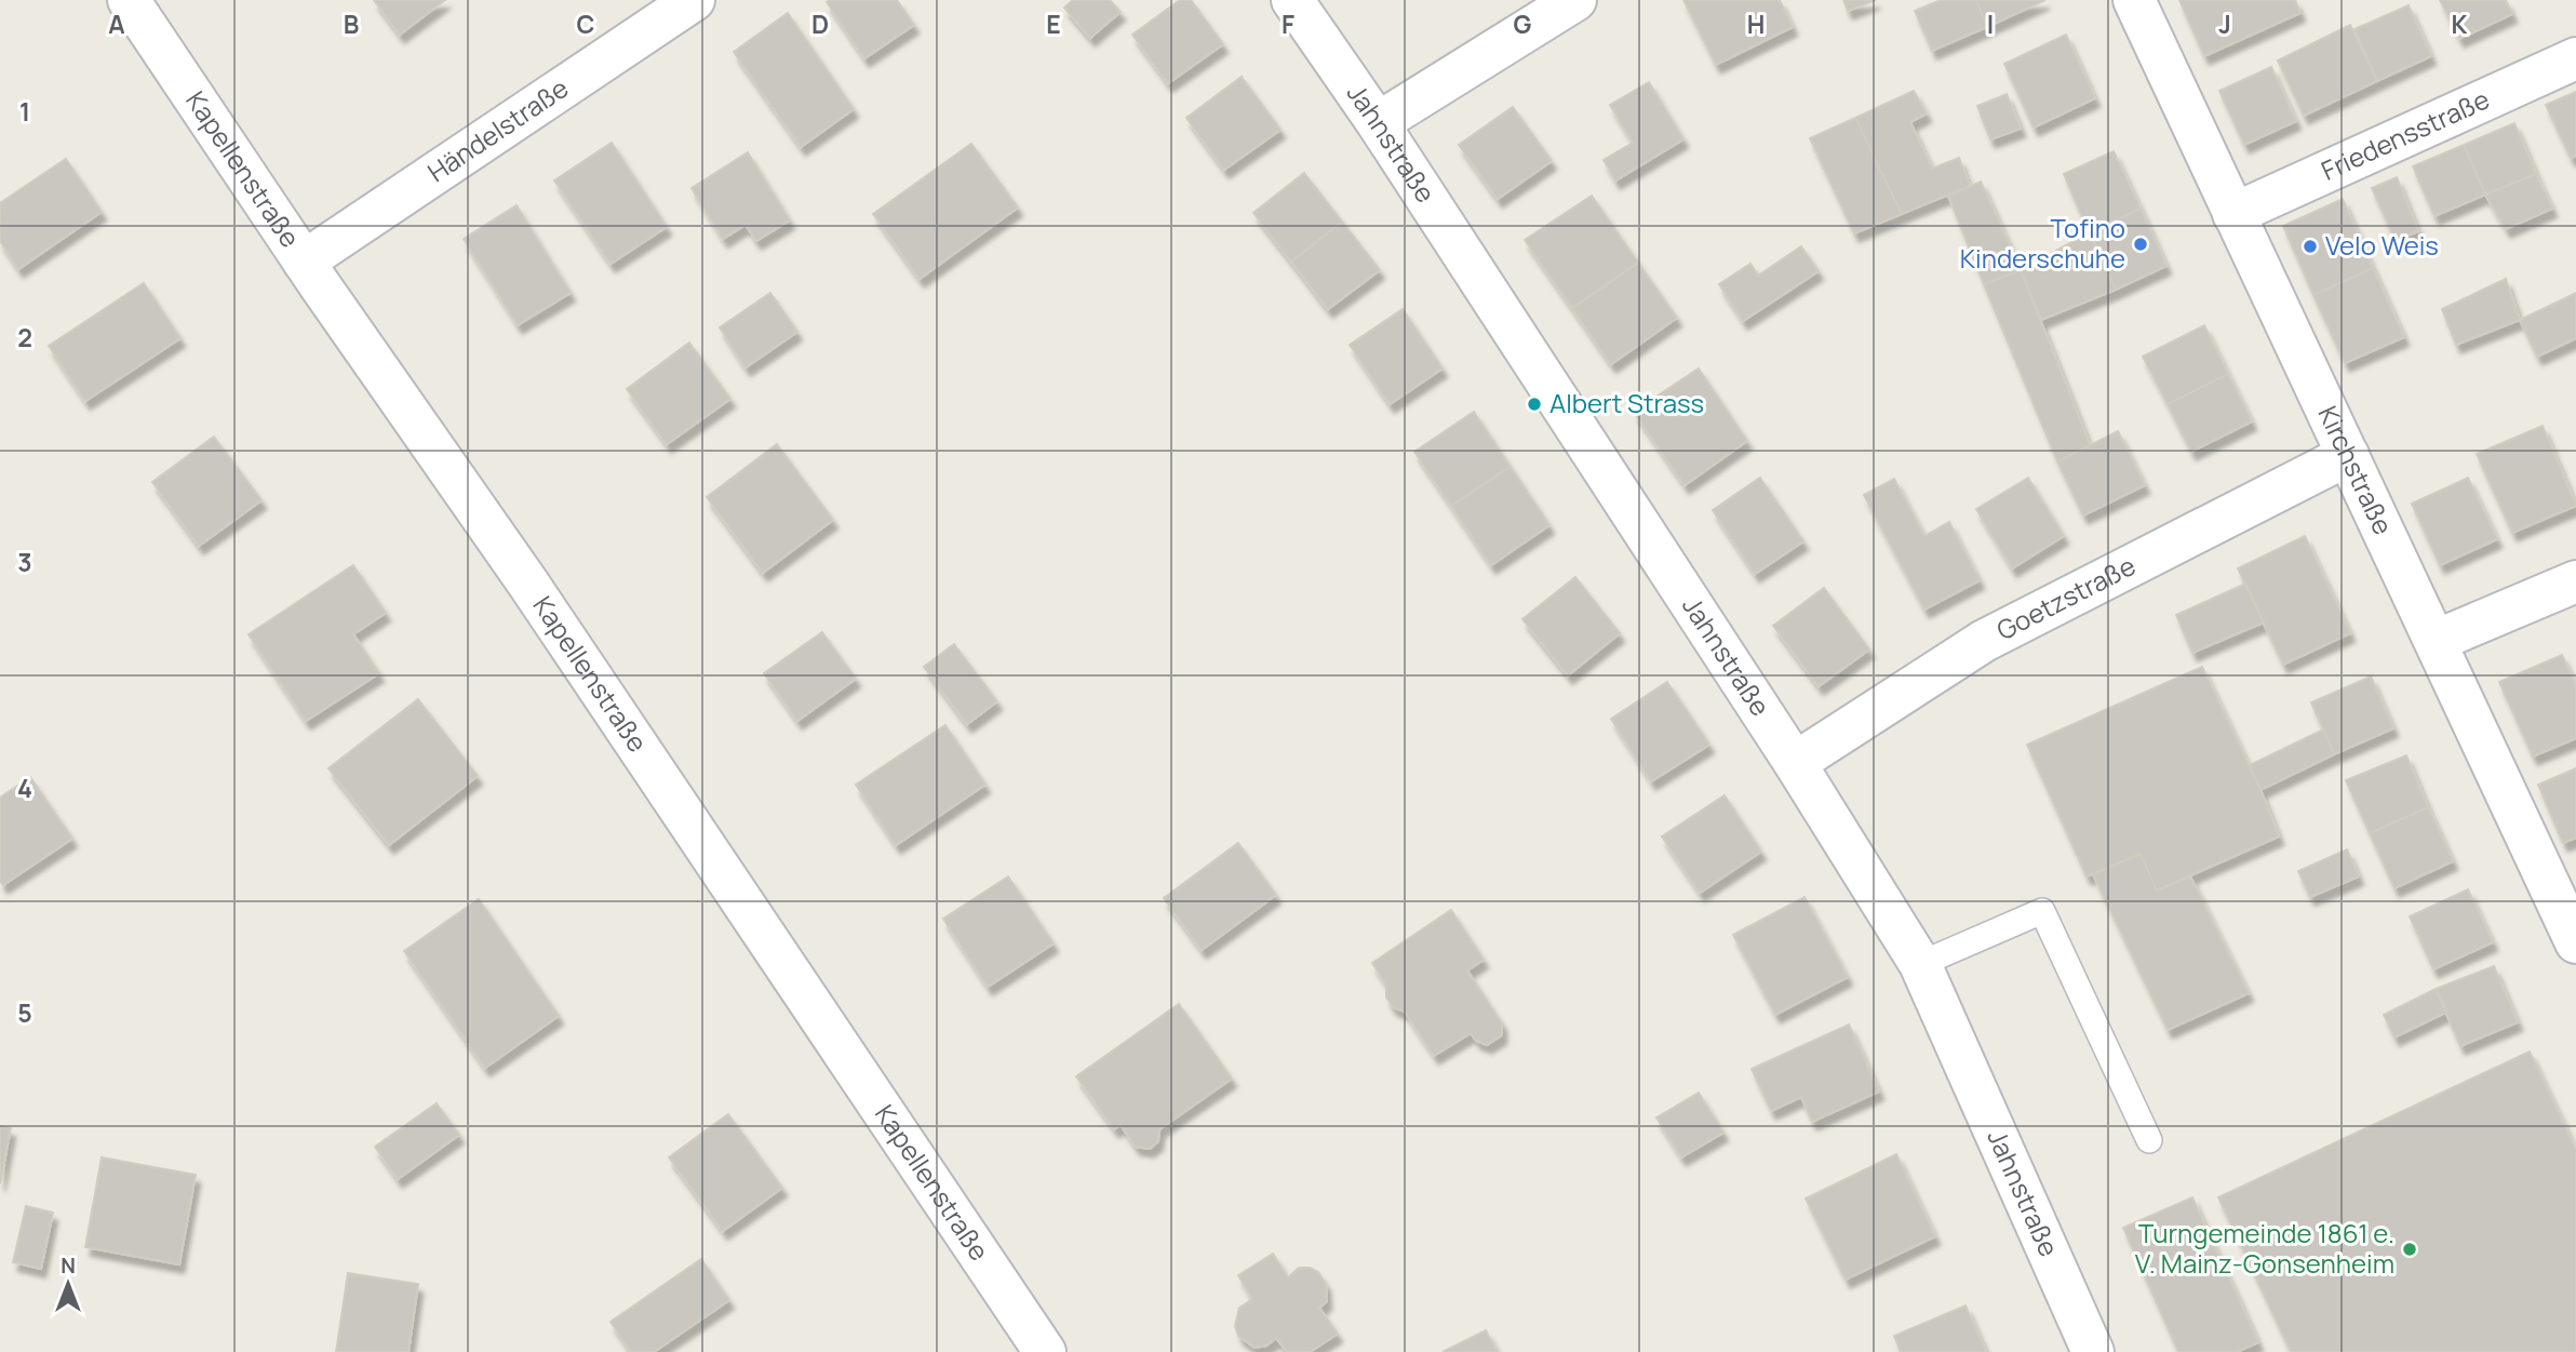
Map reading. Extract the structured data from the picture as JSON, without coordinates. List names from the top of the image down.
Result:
{
  "streets": {
    "street": [
      "Händelstraße",
      "Friedensstraße",
      "Jahnstraße",
      "Kapellenstraße",
      "Kirchstraße",
      "Goetzstraße"
    ]
  },
  "crossings": [
    ["Händelstraße", "Kapellenstraße"],
    ["Friedensstraße", "Kirchstraße"],
    ["Jahnstraße", "Goetzstraße"],
    ["Kirchstraße", "Goetzstraße"]
  ],
  "places": [
    "Tofino Kinderschuhe",
    "Velo Weis",
    "Albert Strass",
    "Turngemeinde 1861 e. V. Mainz-Gonsenheim"
  ],
  "north": "top",
  "grid": {
    "columns": [
      "A",
      "B",
      "C",
      "D",
      "E",
      "F",
      "G",
      "H",
      "I",
      "J",
      "K"
    ],
    "rows": [
      "1",
      "2",
      "3",
      "4",
      "5"
    ]
  }
}
